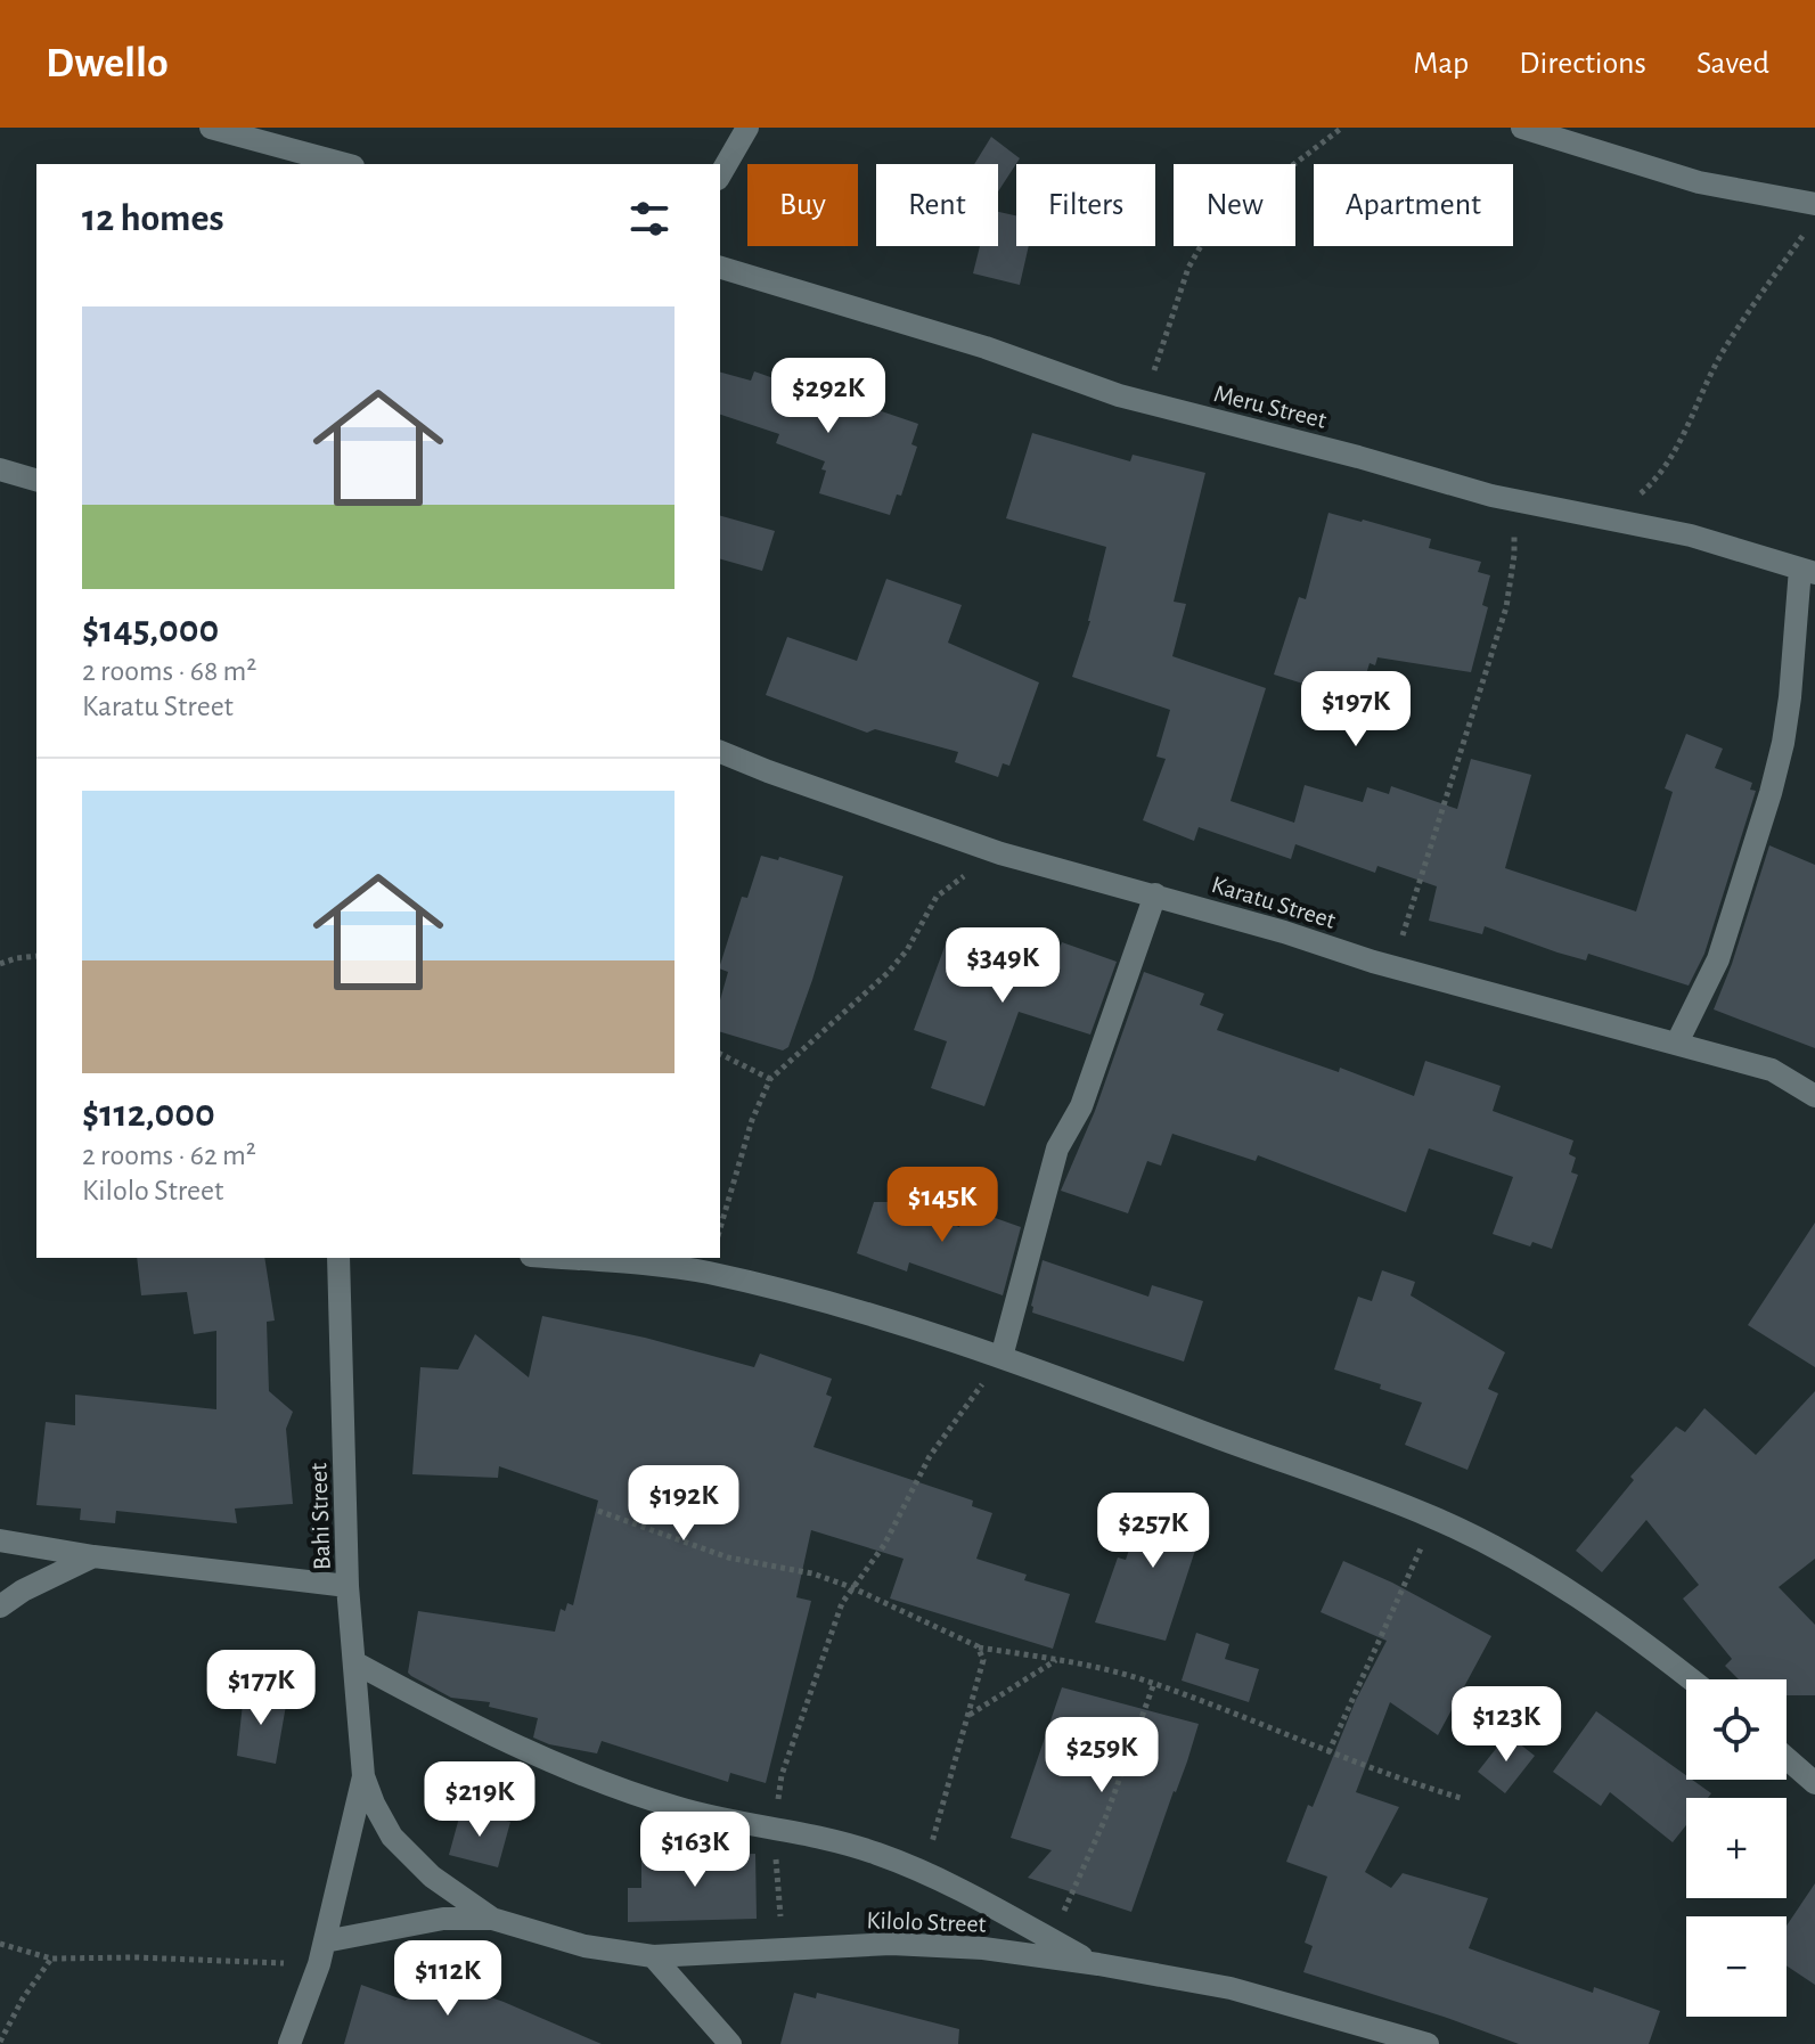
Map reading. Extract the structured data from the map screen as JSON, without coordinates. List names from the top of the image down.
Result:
{
  "streets": {
    "street": [
      "Meru Street",
      "Karatu Street",
      "Bahi Street",
      "Kilolo Street"
    ]
  },
  "crossings": [
    ["Bahi Street", "Kilolo Street"]
  ],
  "page": {
    "header": "Dwello",
    "nav": ["Map", "Directions", "Saved"],
    "chip": [
      "Buy",
      "Rent",
      "Filters",
      "New",
      "Apartment"
    ],
    "heading": "12 homes",
    "list": [
      {
        "name": "$145,000",
        "note": "2 rooms · 68 m² · Karatu Street"
      },
      {
        "name": "$112,000",
        "note": "2 rooms · 62 m² · Kilolo Street"
      }
    ],
    "price": [
      "$292K",
      "$197K",
      "$349K",
      "$145K",
      "$192K",
      "$257K",
      "$177K",
      "$123K",
      "$259K",
      "$219K",
      "$163K",
      "$112K"
    ],
    "map_buttons": ["+", "−"]
  }
}
